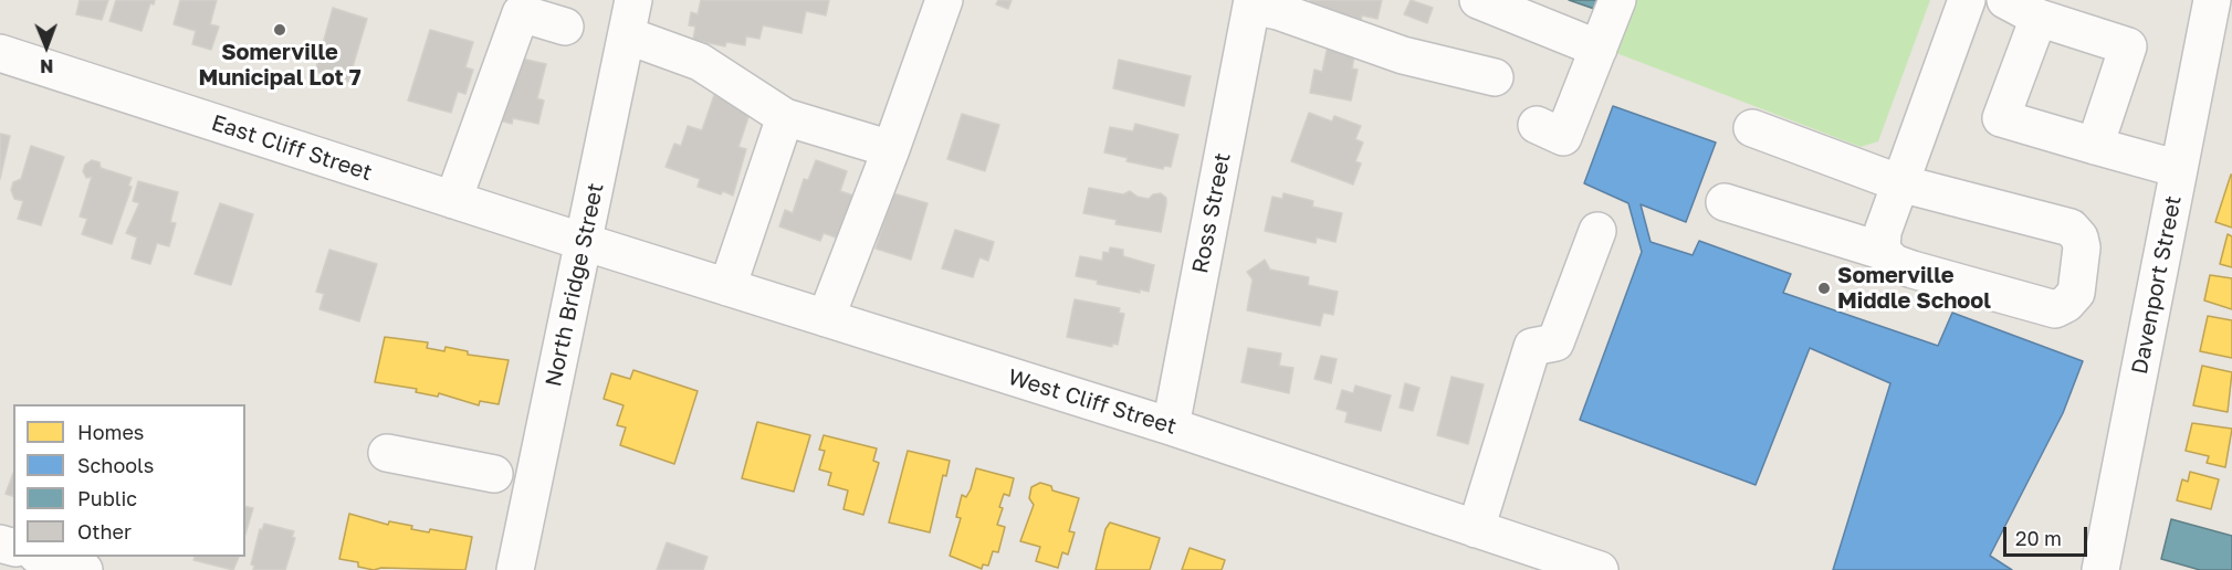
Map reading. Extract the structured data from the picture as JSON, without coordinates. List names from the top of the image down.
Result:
{
  "streets": {
    "street": [
      "East Cliff Street",
      "Ross Street",
      "North Bridge Street",
      "Davenport Street",
      "West Cliff Street"
    ]
  },
  "crossings": [
    ["East Cliff Street", "North Bridge Street"],
    ["East Cliff Street", "West Cliff Street"],
    ["Ross Street", "West Cliff Street"],
    ["North Bridge Street", "West Cliff Street"]
  ],
  "places": ["Somerville Municipal Lot 7", "Somerville Middle School"],
  "legend": [
    "Homes",
    "Schools",
    "Public",
    "Other"
  ],
  "scale_bar": "20 m",
  "north": "bottom"
}
